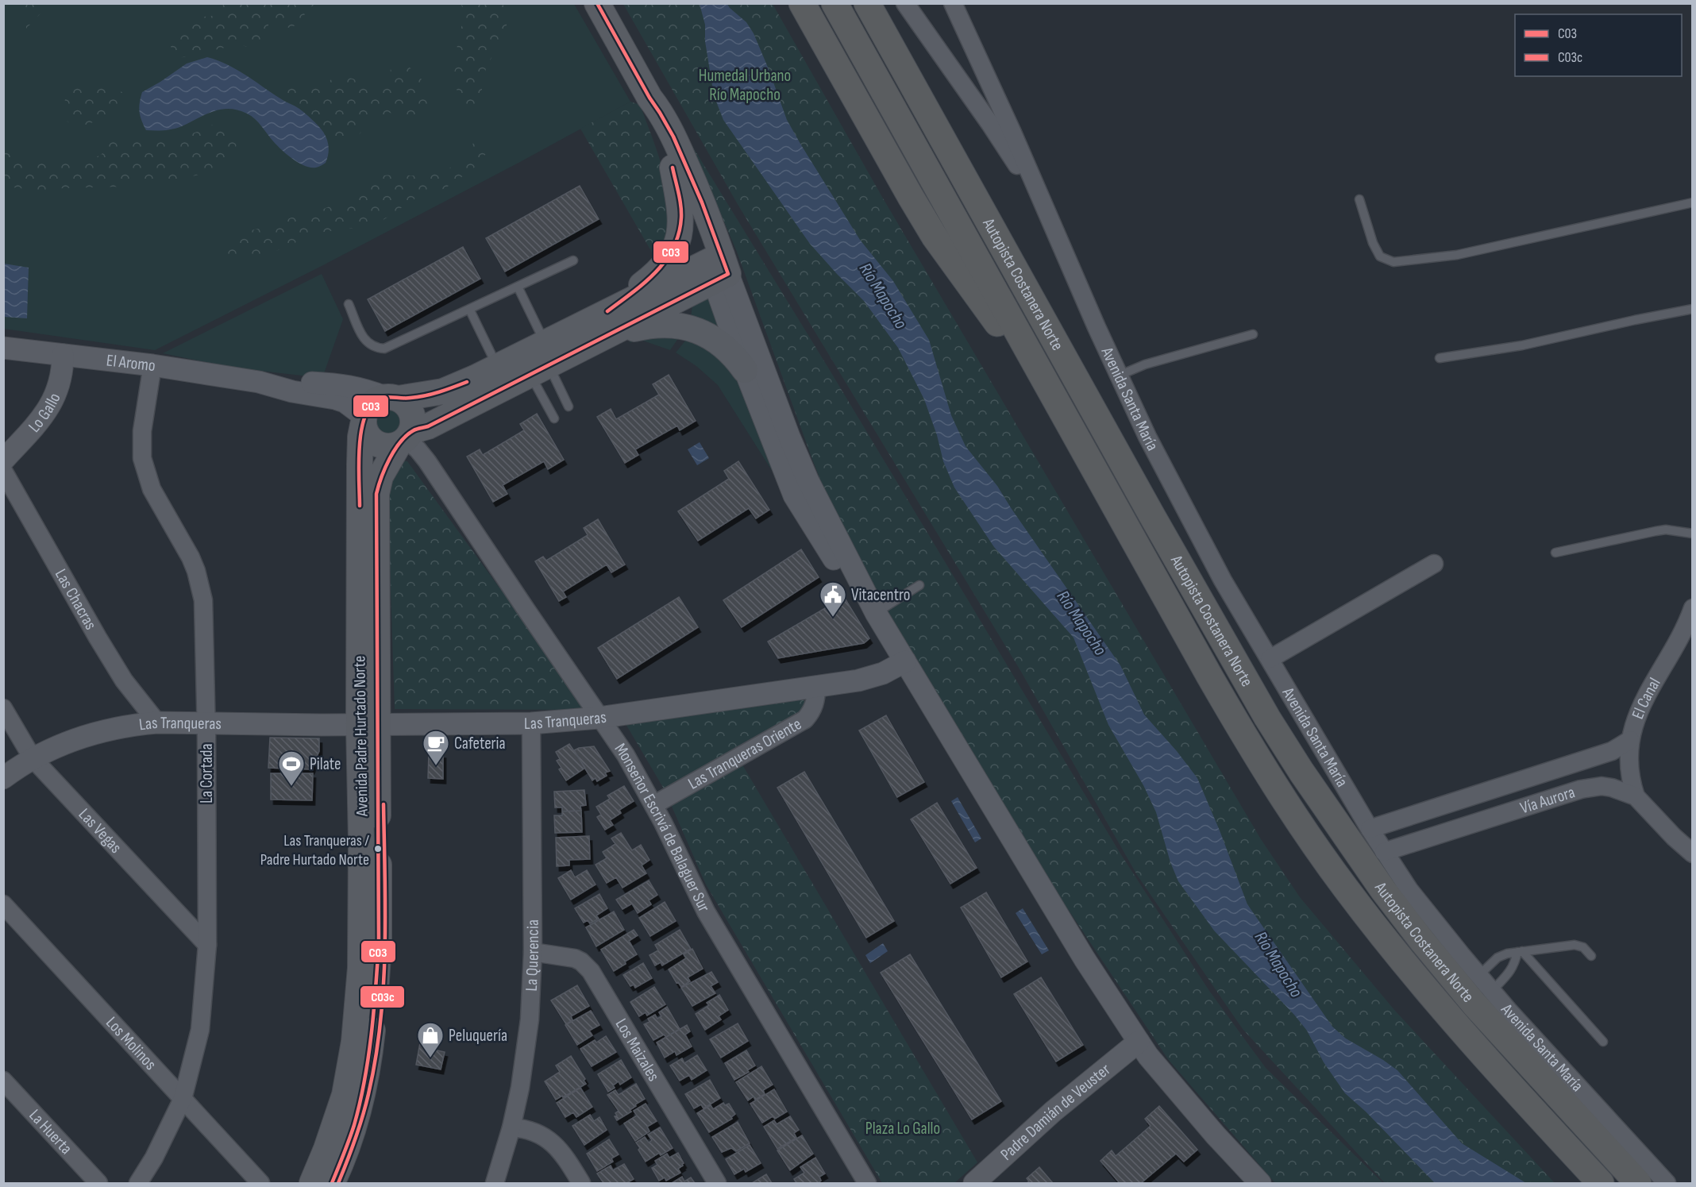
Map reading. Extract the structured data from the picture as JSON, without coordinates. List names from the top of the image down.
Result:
{
  "streets": {
    "highway": ["Autopista Costanera Norte"],
    "main road": ["Avenida Padre Hurtado Norte"],
    "street": [
      "El Aromo",
      "Avenida Santa María",
      "Lo Gallo",
      "Las Chacras",
      "El Canal",
      "Las Tranqueras",
      "Las Tranqueras Oriente",
      "La Cortada",
      "Vía Aurora",
      "Monseñor Escrivá de Balaguer Sur",
      "Las Vegas",
      "La Querencia",
      "Los Molinos",
      "Los Maizales",
      "Padre Damián de Veuster",
      "La Huerta"
    ]
  },
  "crossings": [
    ["El Aromo", "Lo Gallo"],
    ["El Aromo", "Avenida Padre Hurtado Norte"],
    ["El Aromo", "La Cortada"],
    ["El Aromo", "Monseñor Escrivá de Balaguer Sur"],
    ["Avenida Santa María", "Vía Aurora"],
    ["Las Chacras", "Las Tranqueras"],
    ["El Canal", "Vía Aurora"],
    ["Las Tranqueras", "Avenida Padre Hurtado Norte"],
    ["Las Tranqueras", "Las Tranqueras Oriente"],
    ["Las Tranqueras", "La Cortada"],
    ["Las Tranqueras", "Monseñor Escrivá de Balaguer Sur"],
    ["Las Tranqueras", "Las Vegas"],
    ["Las Tranqueras", "La Querencia"],
    ["Avenida Padre Hurtado Norte", "Monseñor Escrivá de Balaguer Sur"],
    ["Las Tranqueras Oriente", "Monseñor Escrivá de Balaguer Sur"],
    ["La Cortada", "Las Vegas"],
    ["La Cortada", "Los Molinos"],
    ["La Querencia", "Los Maizales"]
  ],
  "water": ["Río Mapocho"],
  "parks": ["Humedal Urbano Río Mapocho", "Plaza Lo Gallo"],
  "places": {
    "public building": ["Vitacentro"],
    "cafe": ["Cafeteria"],
    "sports": ["Pilate"],
    "other": ["Las Tranqueras / Padre Hurtado Norte"],
    "shop": ["Peluquería"]
  },
  "lines": ["transit line C03", "transit line C03c"],
  "legend": ["C03", "C03c"]
}
